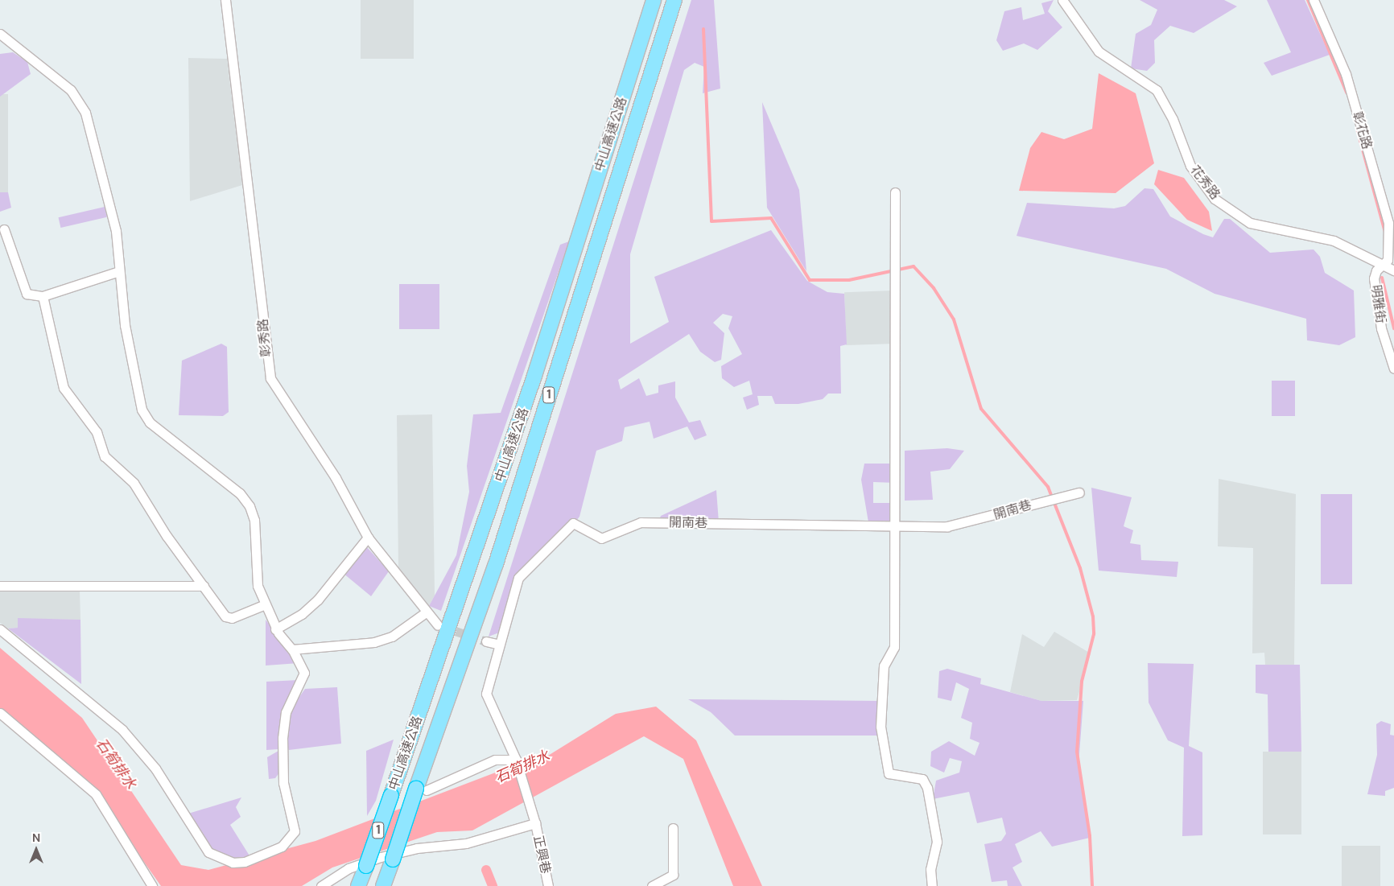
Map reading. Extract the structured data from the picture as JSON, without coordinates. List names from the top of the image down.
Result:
{
  "streets": {
    "highway": ["中山高速公路", "1"],
    "street": [
      "彰花路",
      "花秀路",
      "明雅街",
      "彰秀路",
      "開南巷",
      "正興巷"
    ]
  },
  "crossings": [
    ["彰花路", "花秀路"],
    ["彰花路", "明雅街"],
    ["花秀路", "明雅街"],
    ["開南巷", "正興巷"]
  ],
  "water": ["石筍排水"],
  "north": "top"
}
